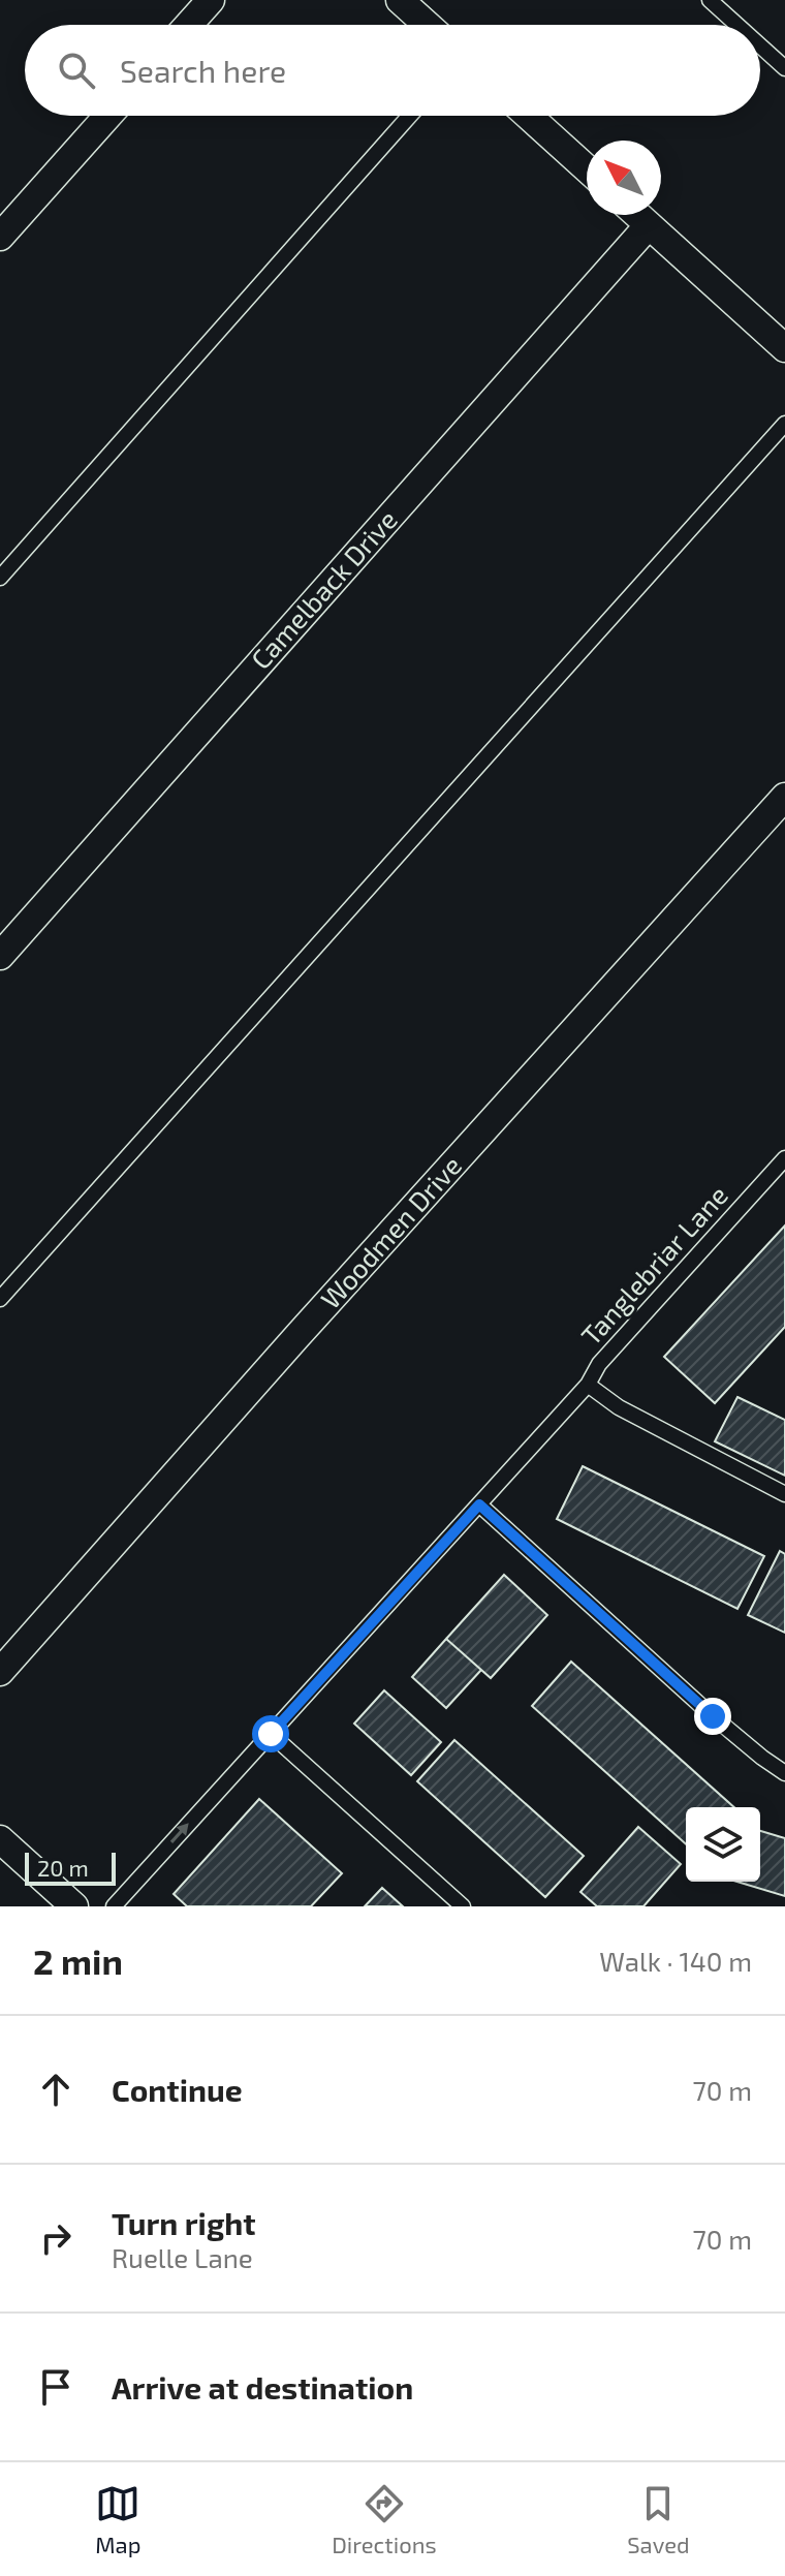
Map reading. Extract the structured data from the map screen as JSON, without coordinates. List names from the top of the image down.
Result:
{
  "streets": {
    "street": ["Camelback Drive", "Woodmen Drive"],
    "lane": ["Tanglebriar Lane"]
  },
  "scale_bar": "20 m",
  "north": "top left",
  "page": {
    "search": "Search here",
    "scale": "20 m",
    "heading": ["2 min", "Walk · 140 m"],
    "list": [
      ["Continue", "70 m"],
      ["Turn right", "Ruelle Lane", "70 m"],
      "Arrive at destination"
    ],
    "nav": ["Map", "Directions", "Saved"]
  }
}
